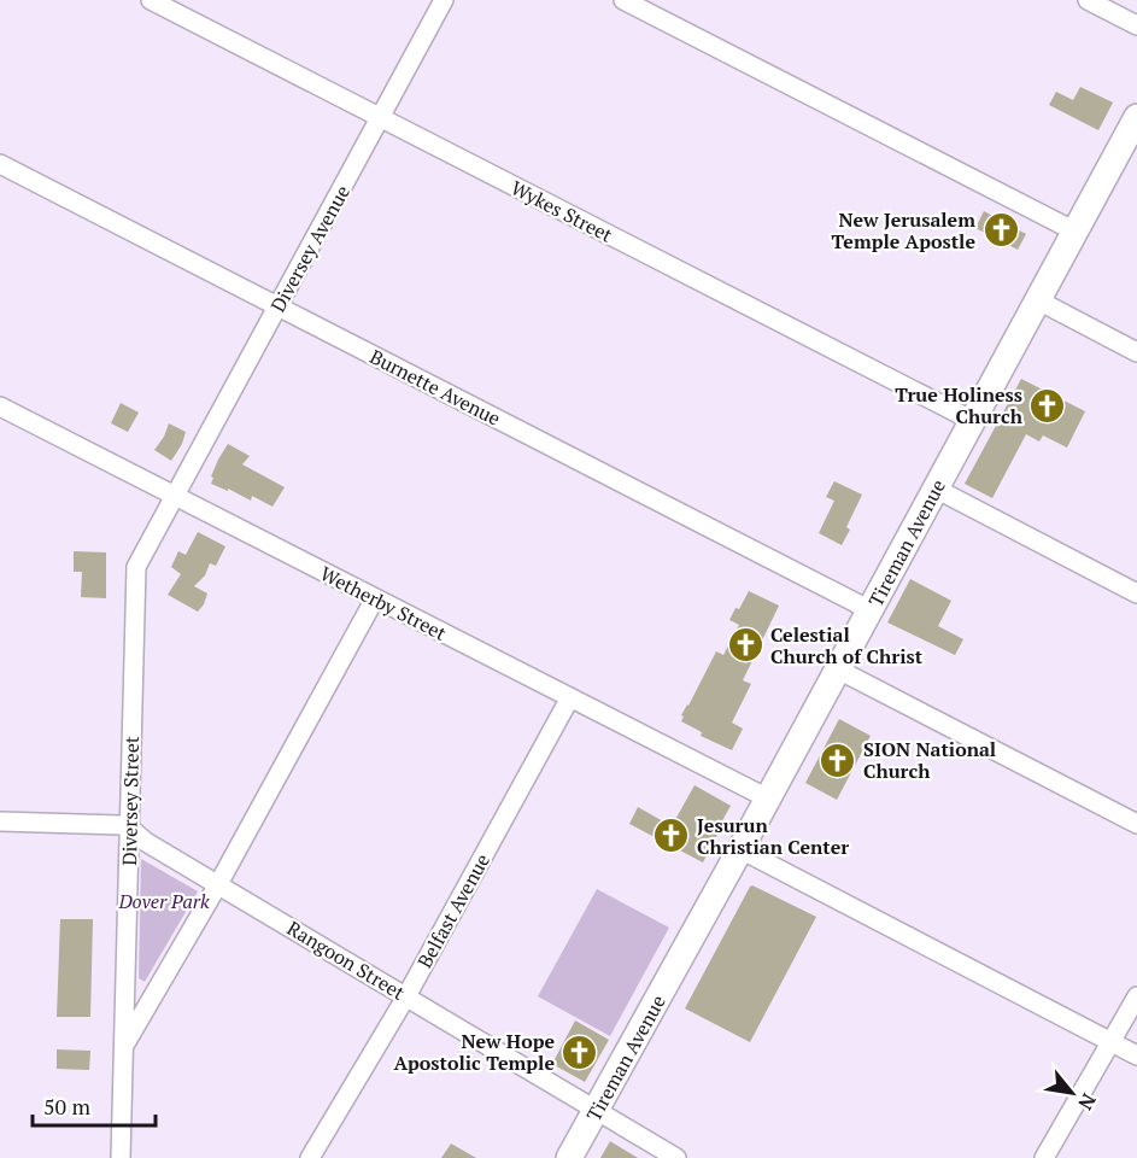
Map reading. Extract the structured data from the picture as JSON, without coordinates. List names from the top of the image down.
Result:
{
  "streets": {
    "street": [
      "Wykes Street",
      "Diversey Avenue",
      "Burnette Avenue",
      "Tireman Avenue",
      "Wetherby Street",
      "Diversey Street",
      "Belfast Avenue",
      "Rangoon Street"
    ]
  },
  "crossings": [
    ["Wykes Street", "Diversey Avenue"],
    ["Wykes Street", "Tireman Avenue"],
    ["Diversey Avenue", "Burnette Avenue"],
    ["Diversey Avenue", "Wetherby Street"],
    ["Diversey Avenue", "Diversey Street"],
    ["Burnette Avenue", "Tireman Avenue"],
    ["Tireman Avenue", "Wetherby Street"],
    ["Tireman Avenue", "Rangoon Street"],
    ["Wetherby Street", "Diversey Street"],
    ["Wetherby Street", "Belfast Avenue"],
    ["Diversey Street", "Rangoon Street"],
    ["Belfast Avenue", "Rangoon Street"]
  ],
  "parks": ["Dover Park"],
  "places": {
    "church": [
      "New Jerusalem Temple Apostle",
      "True Holiness Church",
      "Celestial Church of Christ",
      "SION National Church",
      "Jesurun Christian Center",
      "New Hope Apostolic Temple"
    ]
  },
  "scale_bar": "50 m",
  "north": "bottom right"
}
